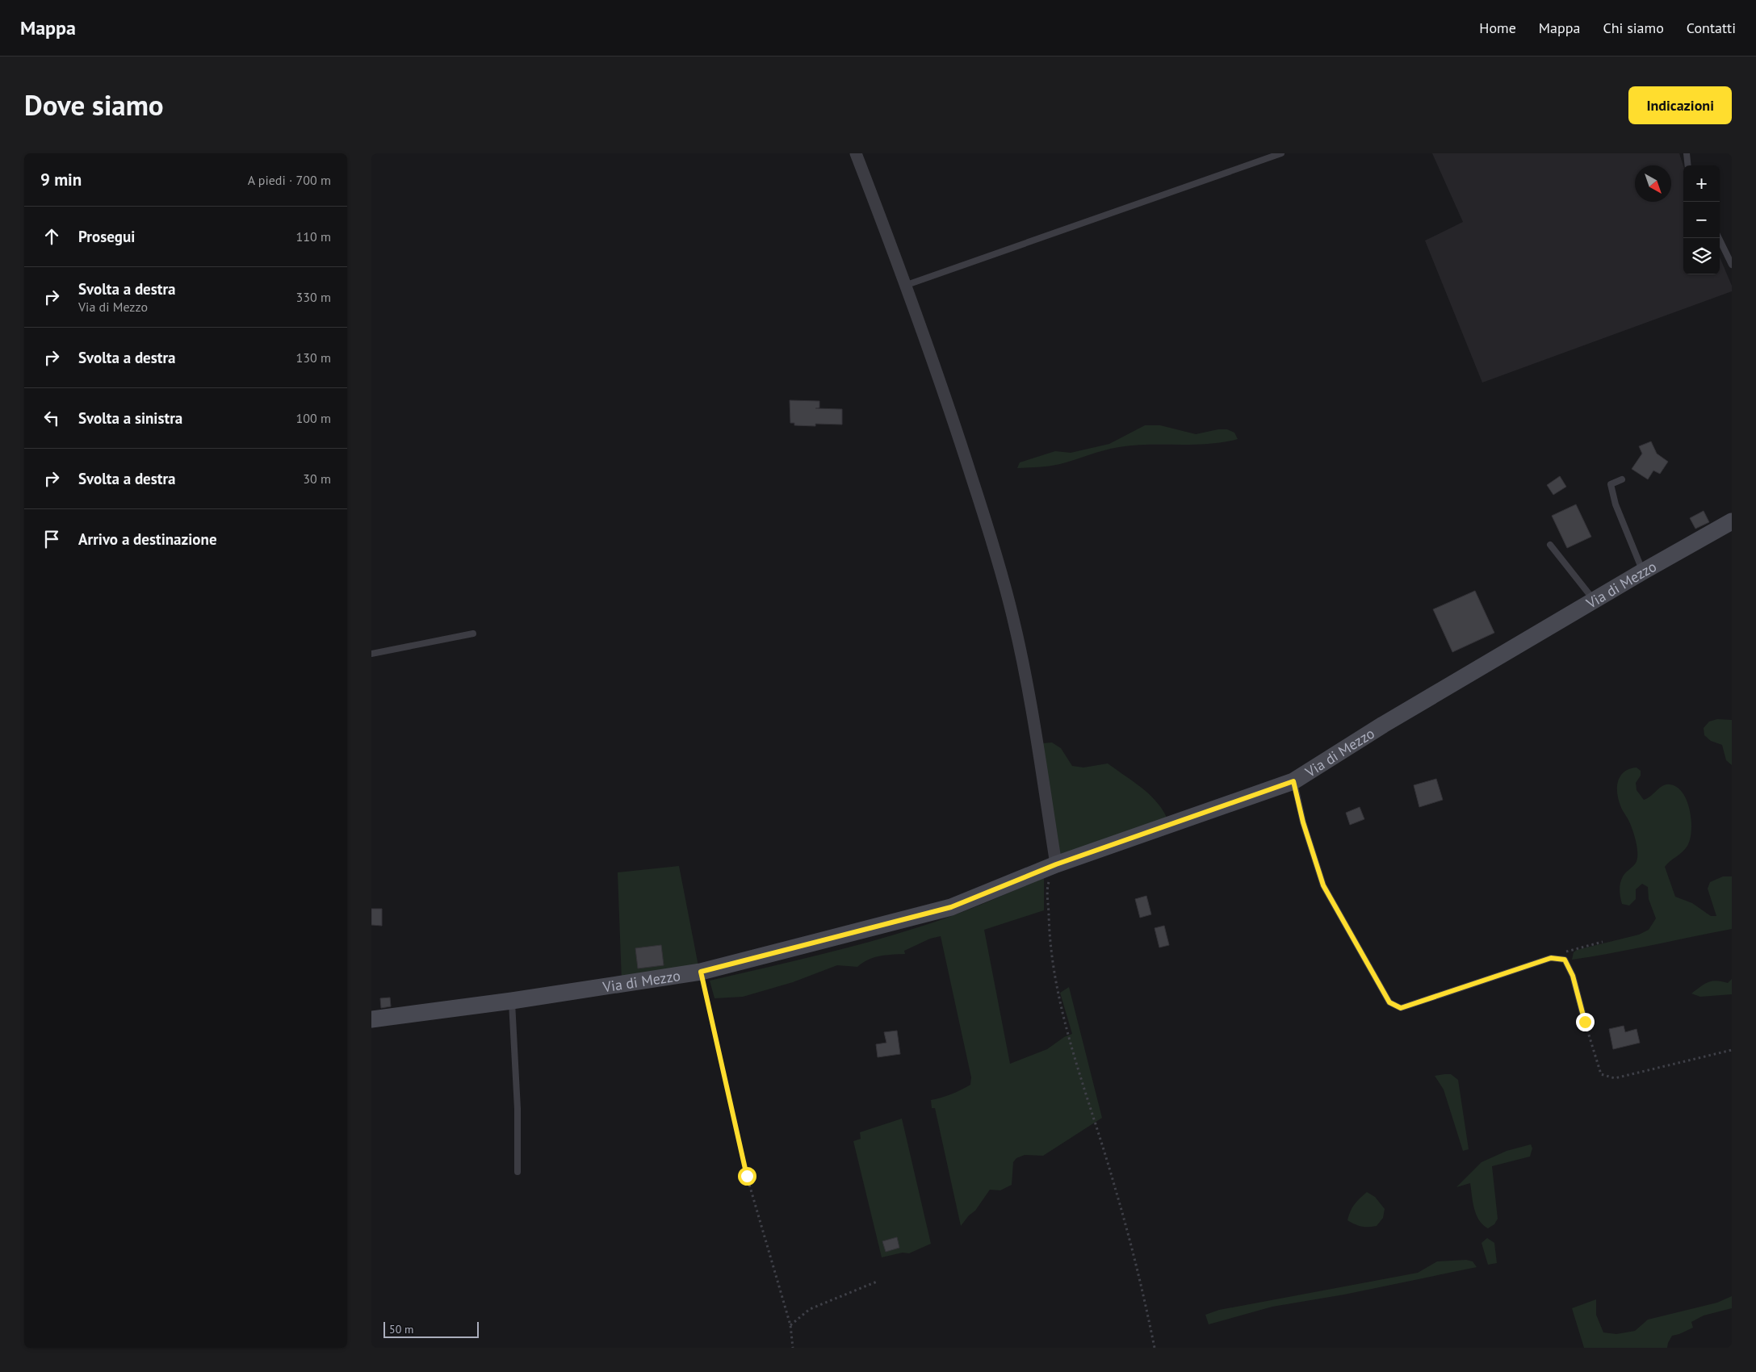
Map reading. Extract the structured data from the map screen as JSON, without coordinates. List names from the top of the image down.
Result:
{
  "streets": {
    "main road": ["Via di Mezzo"]
  },
  "scale_bar": "50 m",
  "north": "bottom right",
  "page": {
    "header": "Mappa",
    "nav": [
      "Home",
      "Mappa",
      "Chi siamo",
      "Contatti"
    ],
    "title": "Dove siamo",
    "buttons": "Indicazioni",
    "heading": ["9 min", "A piedi · 700 m"],
    "map_buttons": ["+", "−"],
    "list": [
      ["Prosegui", "110 m"],
      ["Svolta a destra", "Via di Mezzo", "330 m"],
      ["Svolta a destra", "130 m"],
      ["Svolta a sinistra", "100 m"],
      ["Svolta a destra", "30 m"],
      "Arrivo a destinazione"
    ],
    "scale": "50 m"
  }
}
